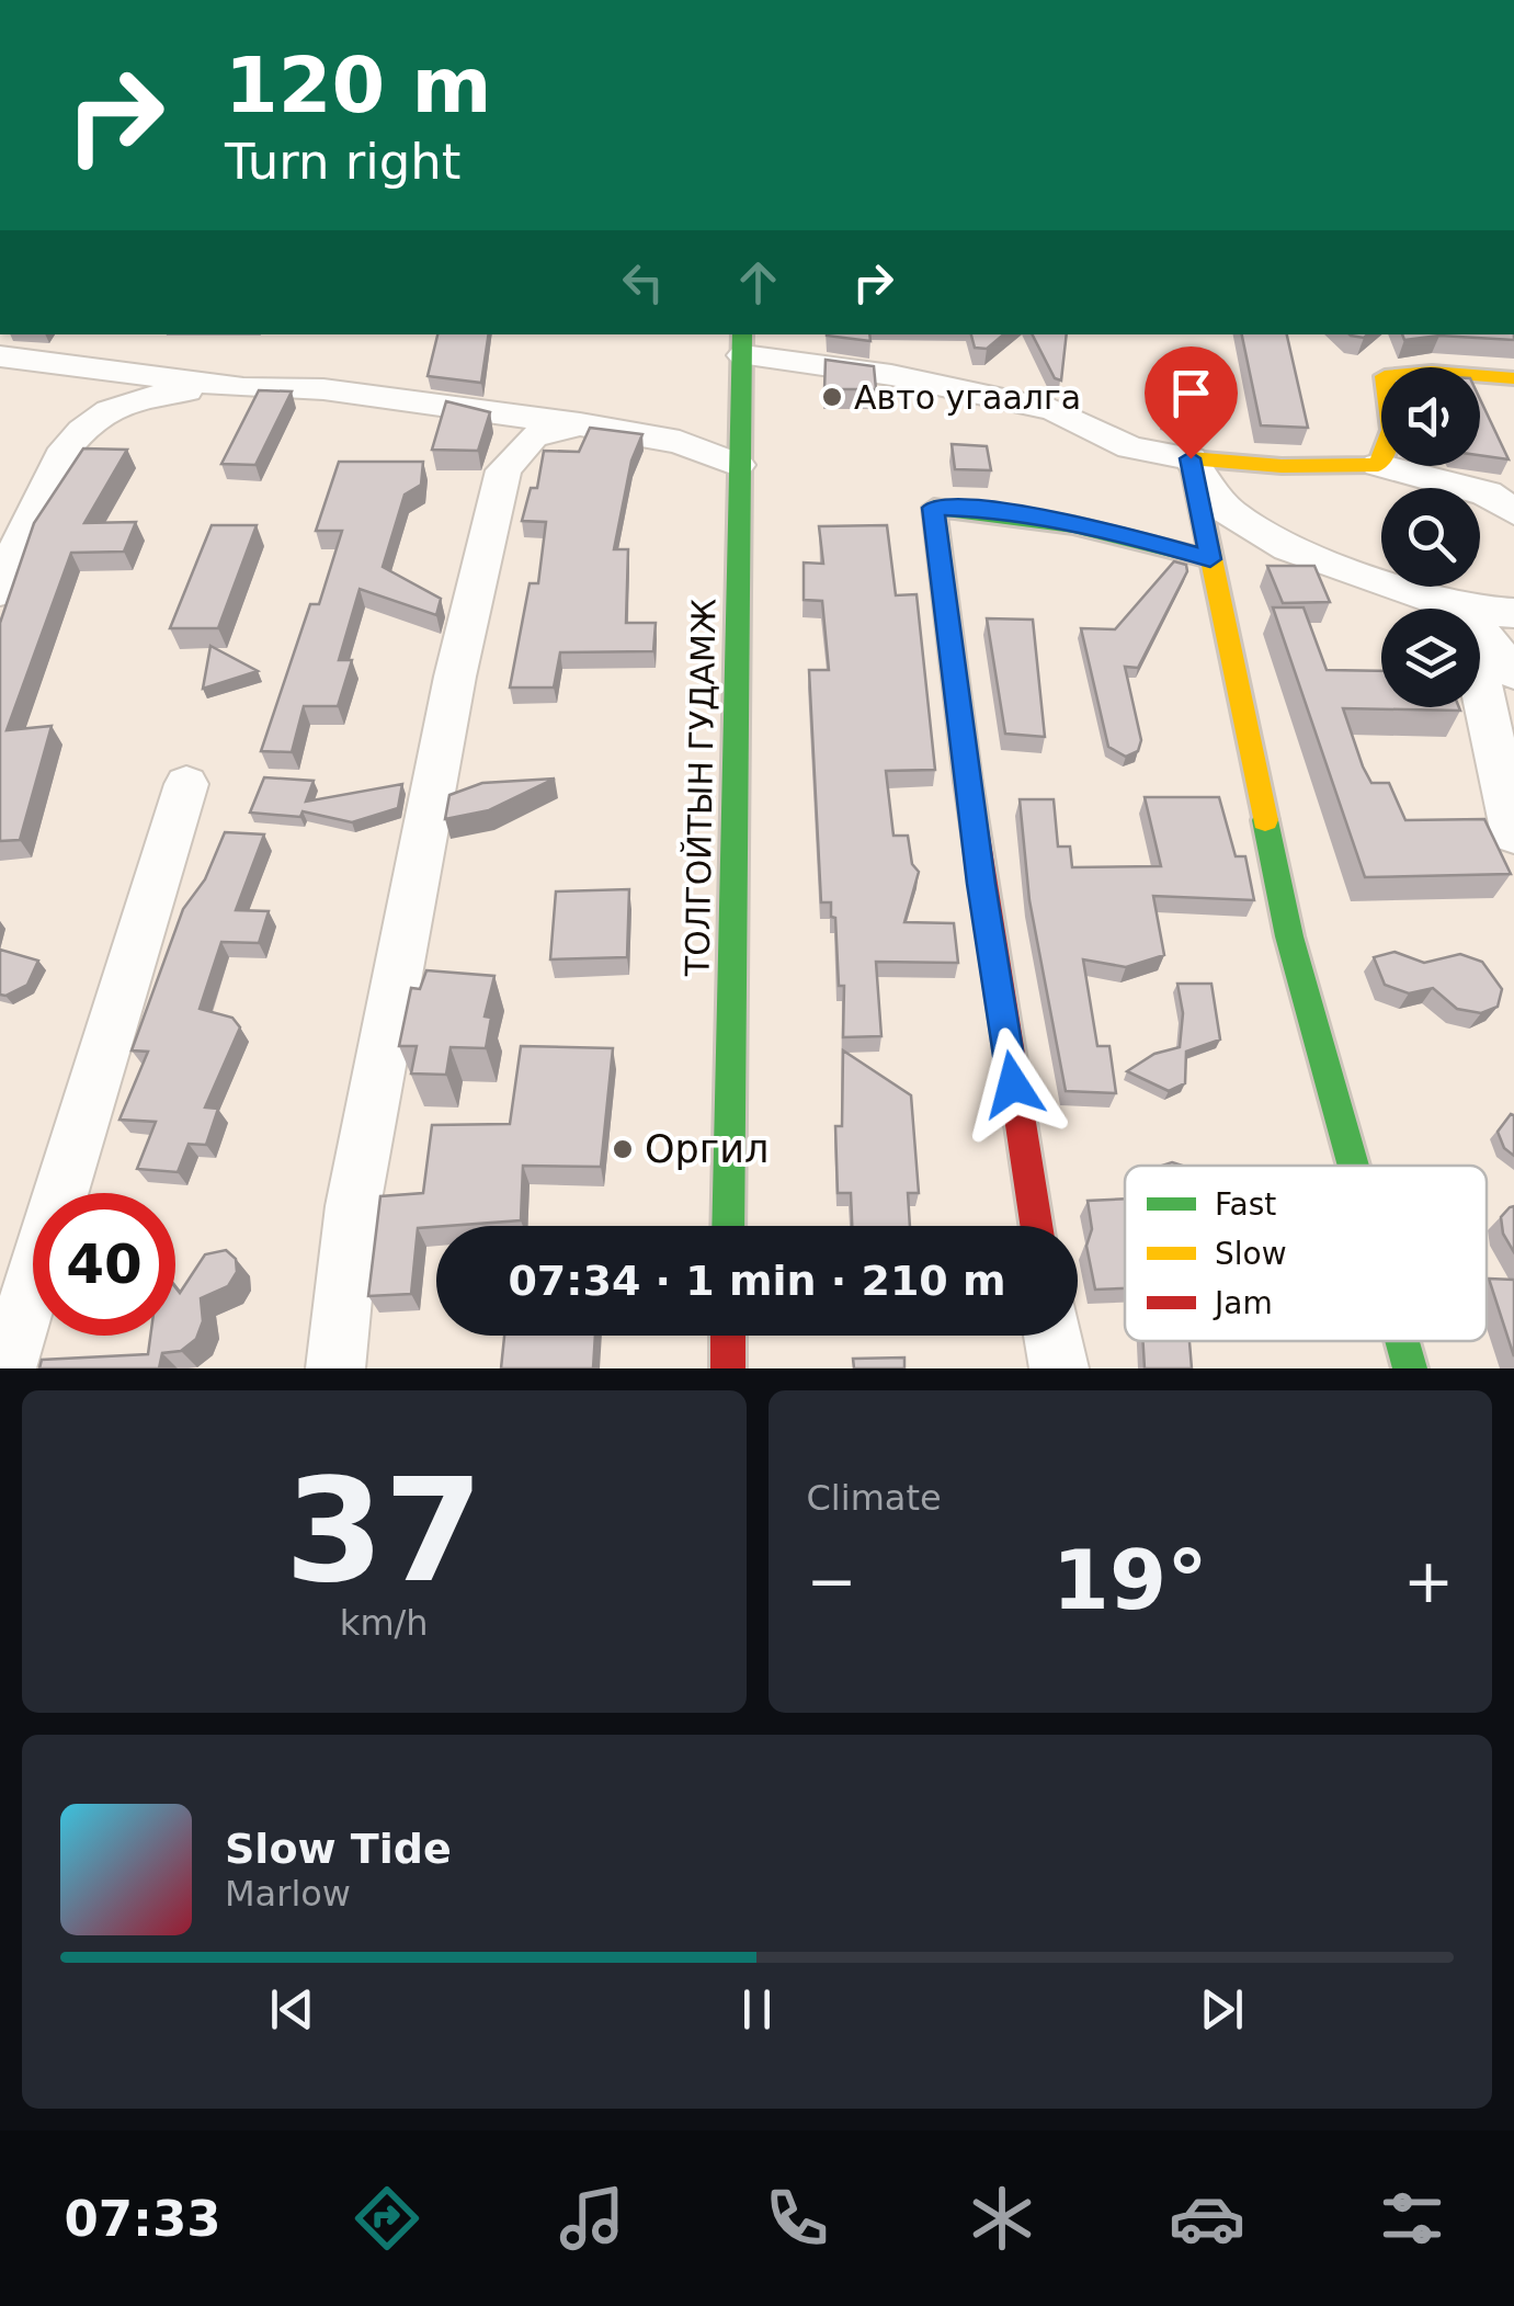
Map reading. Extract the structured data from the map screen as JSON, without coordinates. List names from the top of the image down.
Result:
{
  "streets": {
    "street": ["ТОЛГОЙТЫН ГУДАМЖ"]
  },
  "places": ["Авто угаалга", "Оргил"],
  "legend": ["Fast", "Slow", "Jam"],
  "page": {
    "turn": ["120 m", "Turn right"],
    "limit": "40",
    "trip": "07:34 · 1 min · 210 m",
    "tile": [
      ["37", "km/h"],
      "Climate"
    ],
    "heat": ["−", "19°", "+"],
    "song": ["Slow Tide", "Marlow"],
    "tabs": "07:33"
  }
}
